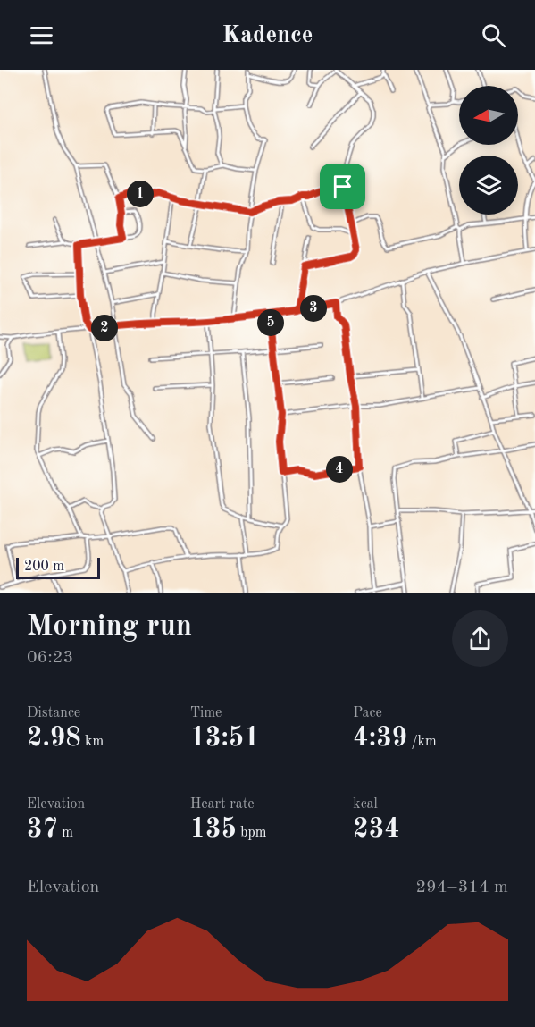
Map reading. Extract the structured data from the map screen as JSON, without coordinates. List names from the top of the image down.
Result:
{
  "scale_bar": "200 m",
  "north": "left",
  "page": {
    "header": "Kadence",
    "pins": [
      "1",
      "3",
      "5",
      "2",
      "4"
    ],
    "scale": "200 m",
    "heading": ["Morning run", "06:23"],
    "stats": [
      ["Distance", "2.98 km"],
      ["Time", "13:51"],
      ["Pace", "4:39 /km"],
      ["Elevation", "37 m"],
      ["Heart rate", "135 bpm"],
      ["kcal", "234"]
    ],
    "chart": ["Elevation", "294–314 m"]
  }
}
